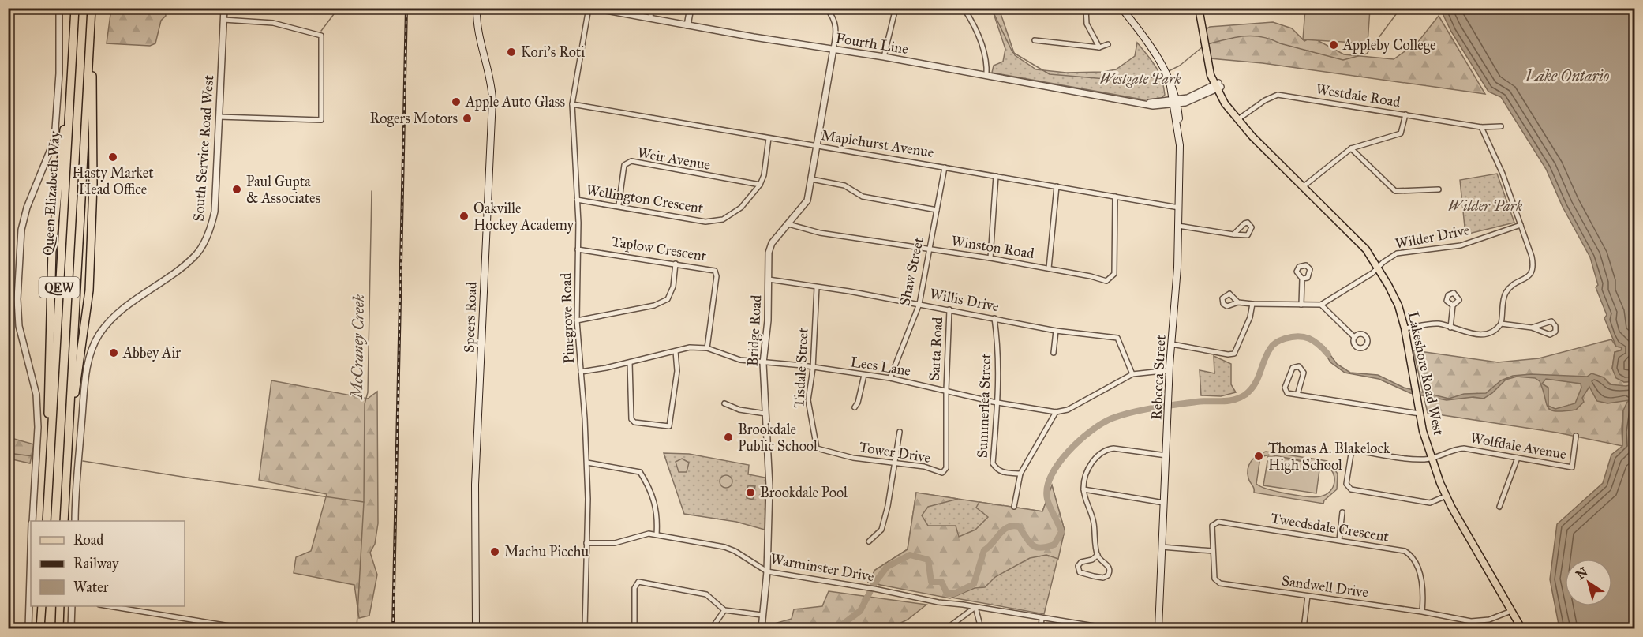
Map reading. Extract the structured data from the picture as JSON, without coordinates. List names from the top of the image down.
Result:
{
  "streets": {
    "highway": ["Queen Elizabeth Way", "QEW"],
    "main road": ["Speers Road", "Lakeshore Road West", "Rebecca Street"],
    "street": [
      "Fourth Line",
      "Westdale Road",
      "Maplehurst Avenue",
      "South Service Road West",
      "Weir Avenue",
      "Wellington Crescent",
      "Wilder Drive",
      "Winston Road",
      "Taplow Crescent",
      "Shaw Street",
      "Willis Drive",
      "Pinegrove Road",
      "Bridge Road",
      "Sarta Road",
      "Lees Lane",
      "Tisdale Street",
      "Summerlea Street",
      "Wolfdale Avenue",
      "Tower Drive",
      "Tweedsdale Crescent",
      "Warminster Drive",
      "Sandwell Drive"
    ]
  },
  "crossings": [
    ["Fourth Line", "Bridge Road"],
    ["Fourth Line", "Lakeshore Road West"],
    ["Fourth Line", "Rebecca Street"],
    ["Westdale Road", "Lakeshore Road West"],
    ["Maplehurst Avenue", "Wellington Crescent"],
    ["Maplehurst Avenue", "Winston Road"],
    ["Maplehurst Avenue", "Shaw Street"],
    ["Maplehurst Avenue", "Pinegrove Road"],
    ["Maplehurst Avenue", "Bridge Road"],
    ["Maplehurst Avenue", "Rebecca Street"],
    ["Weir Avenue", "Wellington Crescent"],
    ["Wellington Crescent", "Pinegrove Road"],
    ["Wilder Drive", "Lakeshore Road West"],
    ["Winston Road", "Shaw Street"],
    ["Winston Road", "Bridge Road"],
    ["Taplow Crescent", "Pinegrove Road"],
    ["Taplow Crescent", "Lees Lane"],
    ["Shaw Street", "Willis Drive"],
    ["Shaw Street", "Lees Lane"],
    ["Willis Drive", "Bridge Road"],
    ["Willis Drive", "Sarta Road"],
    ["Willis Drive", "Lees Lane"],
    ["Willis Drive", "Tisdale Street"],
    ["Willis Drive", "Summerlea Street"],
    ["Pinegrove Road", "Lees Lane"],
    ["Pinegrove Road", "Warminster Drive"],
    ["Bridge Road", "Lees Lane"],
    ["Bridge Road", "Warminster Drive"],
    ["Sarta Road", "Lees Lane"],
    ["Sarta Road", "Tower Drive"],
    ["Lees Lane", "Tisdale Street"],
    ["Lees Lane", "Rebecca Street"],
    ["Lees Lane", "Summerlea Street"],
    ["Lees Lane", "Tower Drive"],
    ["Tisdale Street", "Tower Drive"],
    ["Lakeshore Road West", "Wolfdale Avenue"],
    ["Lakeshore Road West", "Sandwell Drive"],
    ["Tweedsdale Crescent", "Sandwell Drive"]
  ],
  "water": ["Lake Ontario", "McCraney Creek"],
  "parks": ["Westgate Park", "Wilder Park"],
  "places": [
    "Appleby College",
    "Kori's Roti",
    "Apple Auto Glass",
    "Rogers Motors",
    "Hasty Market Head Office",
    "Paul Gupta & Associates",
    "Oakville Hockey Academy",
    "Abbey Air",
    "Brookdale Public School",
    "Thomas A. Blakelock High School",
    "Brookdale Pool",
    "Machu Picchu"
  ],
  "legend": ["Road", "Railway", "Water"],
  "north": "top left"
}
